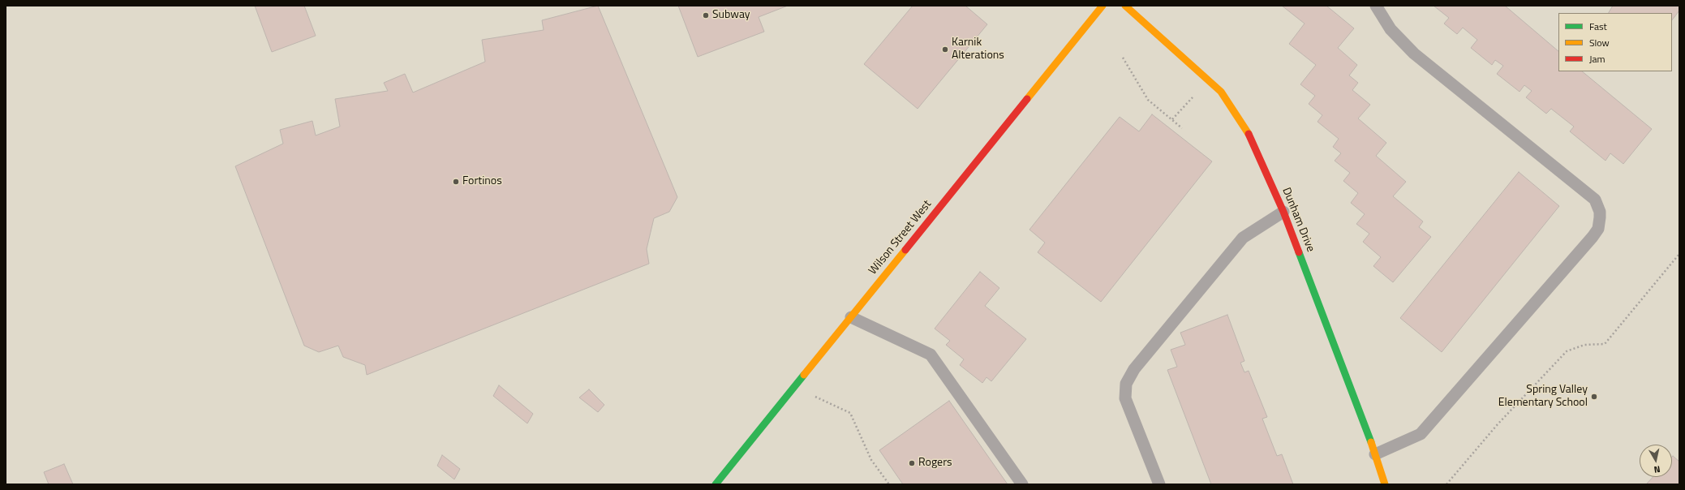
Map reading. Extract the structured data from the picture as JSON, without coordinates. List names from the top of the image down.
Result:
{
  "streets": {
    "main road": ["Dunham Drive", "Wilson Street West"]
  },
  "places": [
    "Subway",
    "Karnik Alterations",
    "Fortinos",
    "Spring Valley Elementary School",
    "Rogers"
  ],
  "legend": ["Fast", "Slow", "Jam"],
  "north": "bottom"
}
